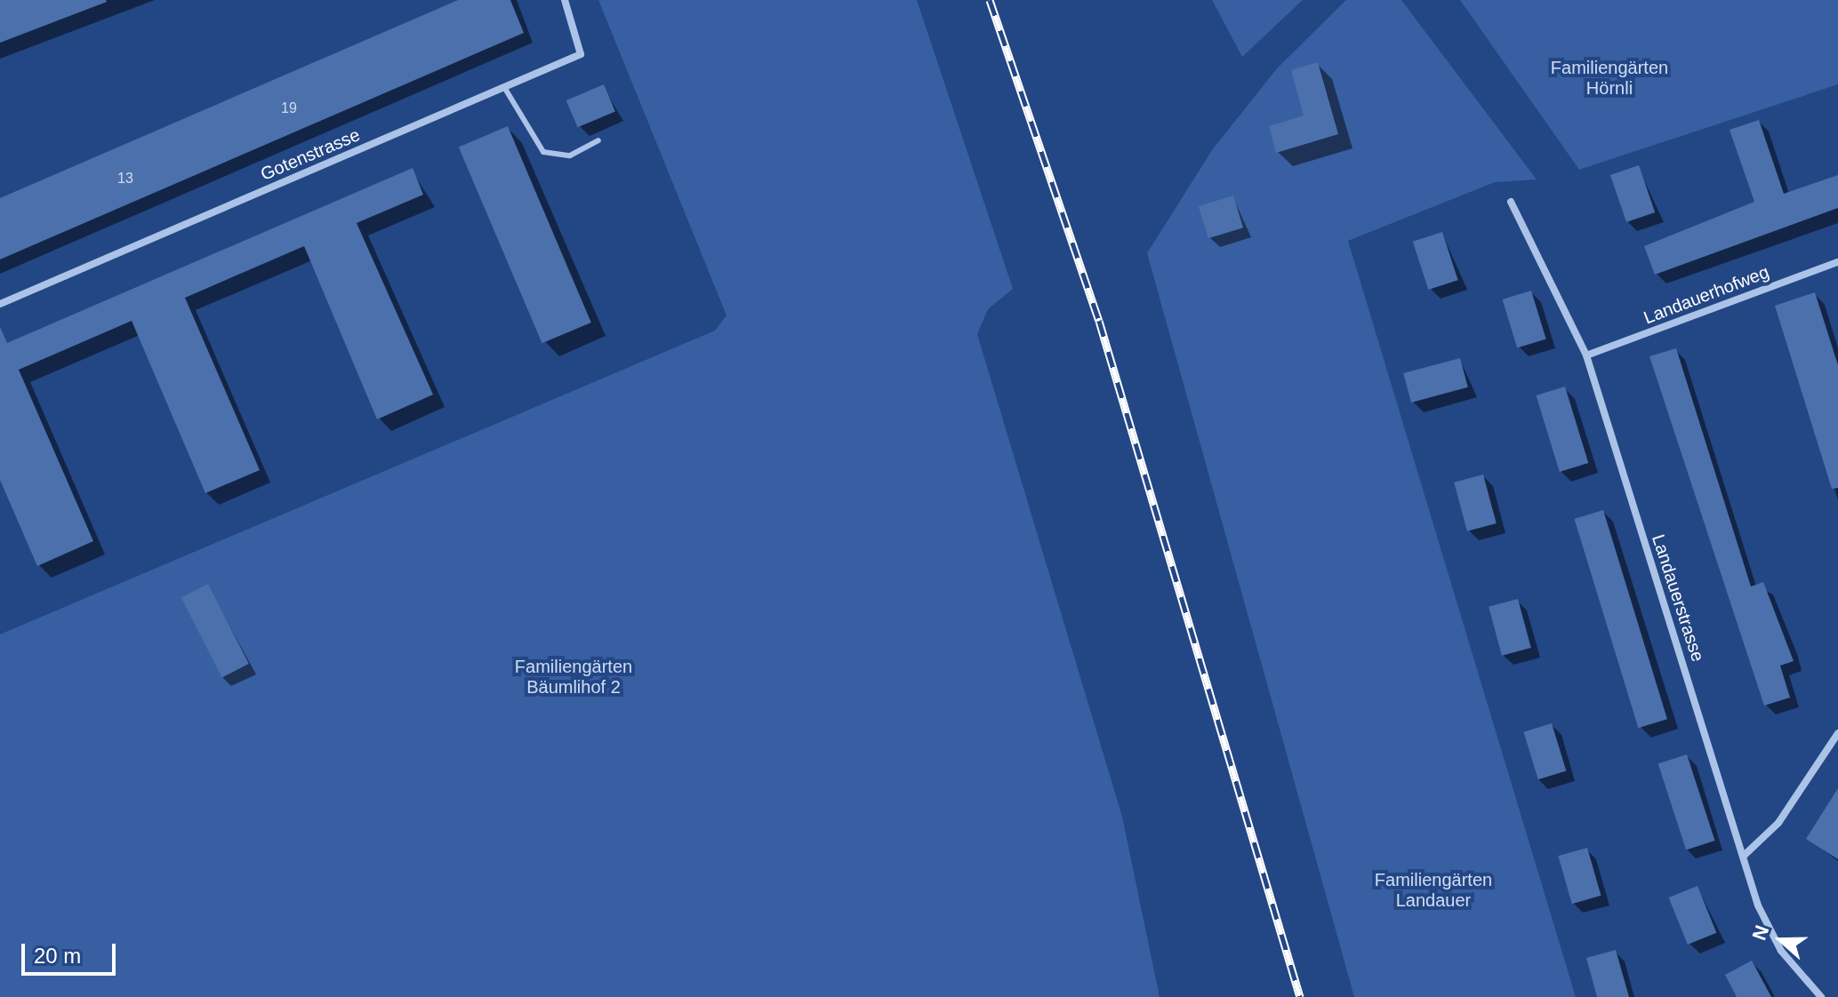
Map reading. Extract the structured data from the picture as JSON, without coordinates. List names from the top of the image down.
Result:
{
  "streets": {
    "street": ["Gotenstrasse", "Landauerhofweg", "Landauerstrasse"]
  },
  "crossings": [
    ["Landauerhofweg", "Landauerstrasse"]
  ],
  "parks": ["Familiengärten Hörnli", "Familiengärten Bäumlihof 2", "Familiengärten Landauer"],
  "house_numbers": ["19", "13"],
  "scale_bar": "20 m",
  "north": "left"
}
